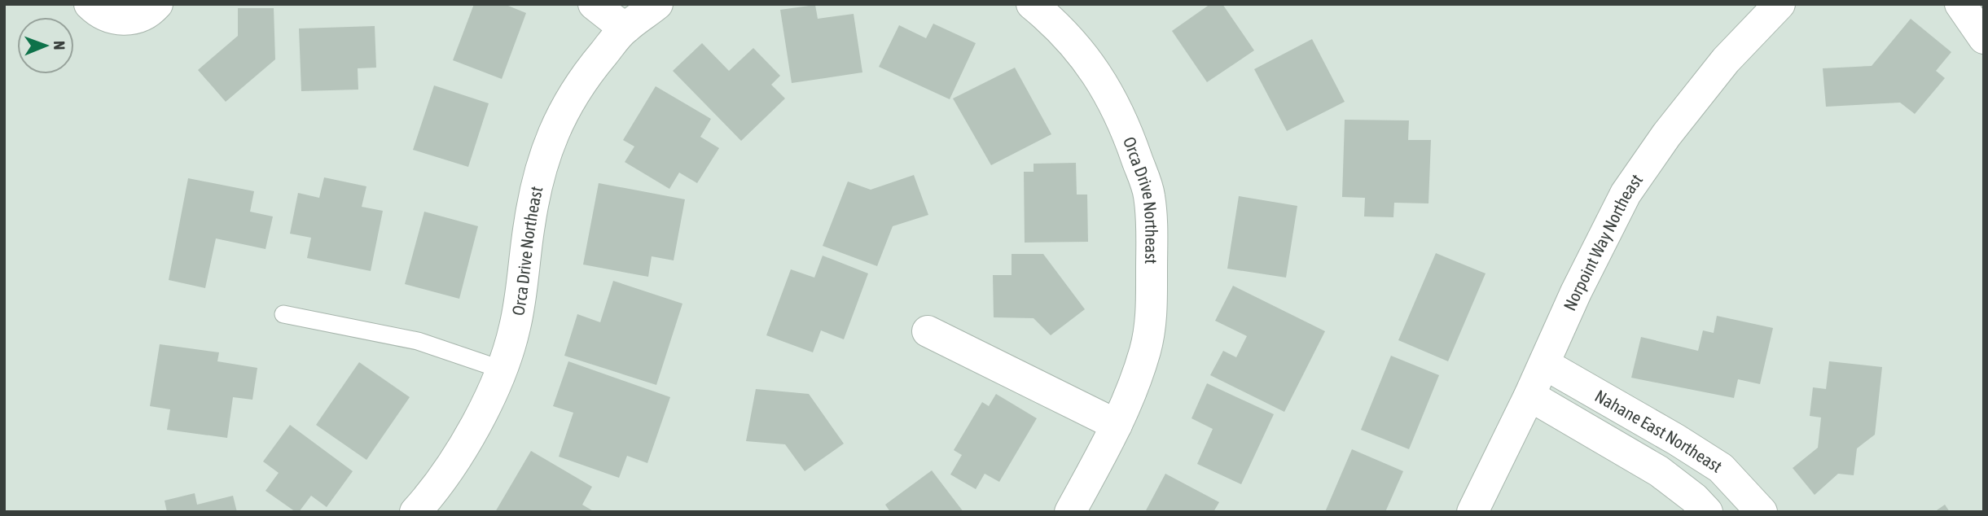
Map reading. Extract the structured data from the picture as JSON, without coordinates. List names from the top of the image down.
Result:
{
  "streets": {
    "street": ["Orca Drive Northeast", "Norpoint Way Northeast", "Nahane East Northeast"]
  },
  "crossings": [
    ["Norpoint Way Northeast", "Nahane East Northeast"]
  ],
  "north": "right"
}
